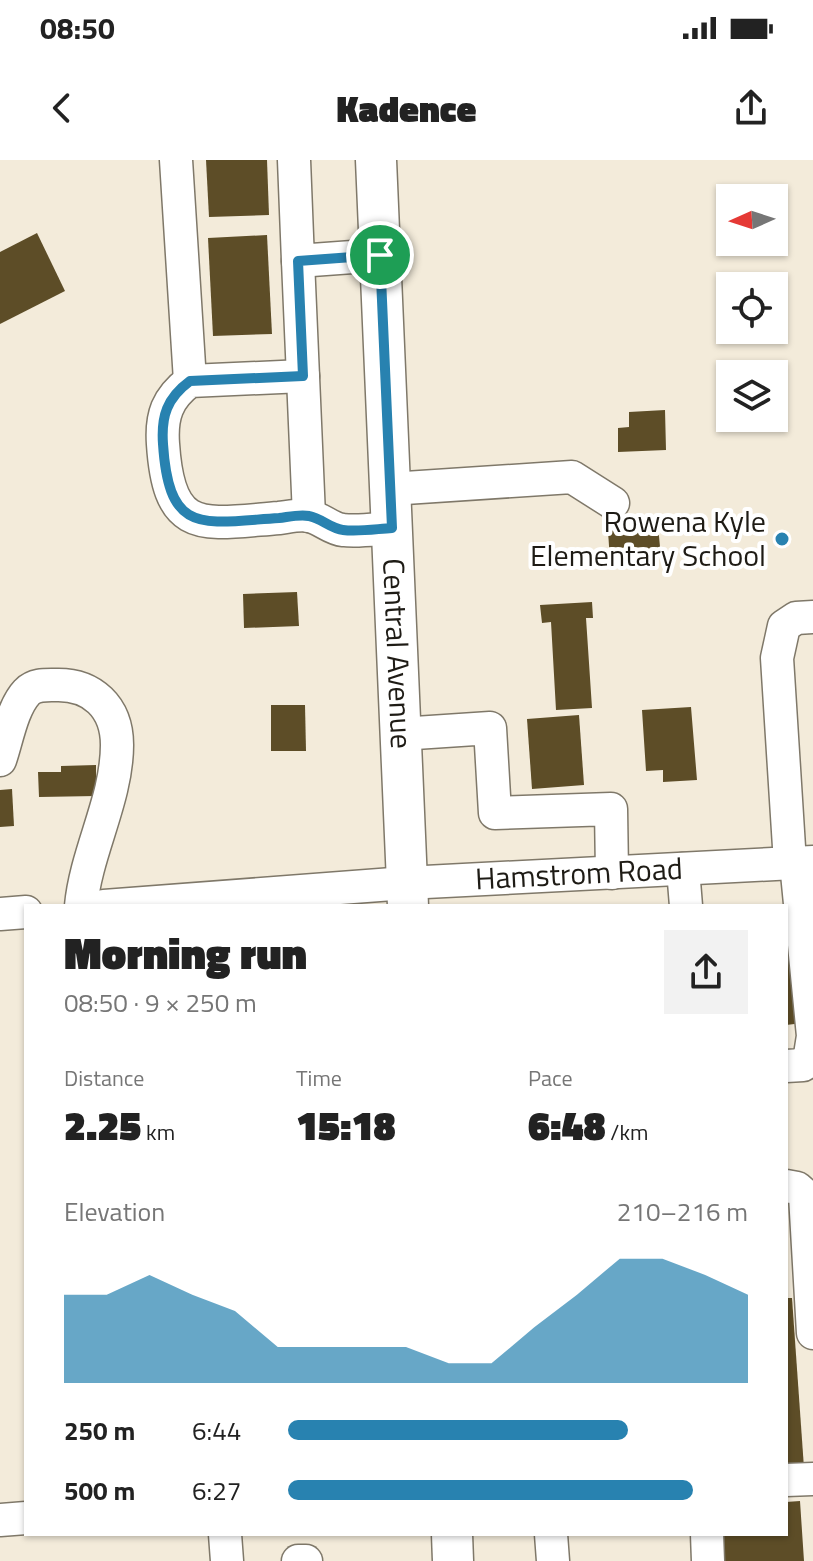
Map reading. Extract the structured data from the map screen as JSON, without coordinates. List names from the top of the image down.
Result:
{
  "streets": {
    "main road": ["Central Avenue"],
    "street": ["Hamstrom Road"]
  },
  "crossings": [
    ["Central Avenue", "Hamstrom Road"]
  ],
  "places": ["Rowena Kyle Elementary School"],
  "north": "left",
  "page": {
    "status": "08:50",
    "header": "Kadence",
    "heading": ["Morning run", "08:50 · 9 × 250 m"],
    "stats": [
      ["Distance", "2.25 km"],
      ["Time", "15:18"],
      ["Pace", "6:48 /km"]
    ],
    "chart": ["Elevation", "210–216 m"],
    "list": [
      {
        "name": "250 m",
        "note": "6:44"
      },
      {
        "name": "500 m",
        "note": "6:27"
      }
    ]
  }
}
